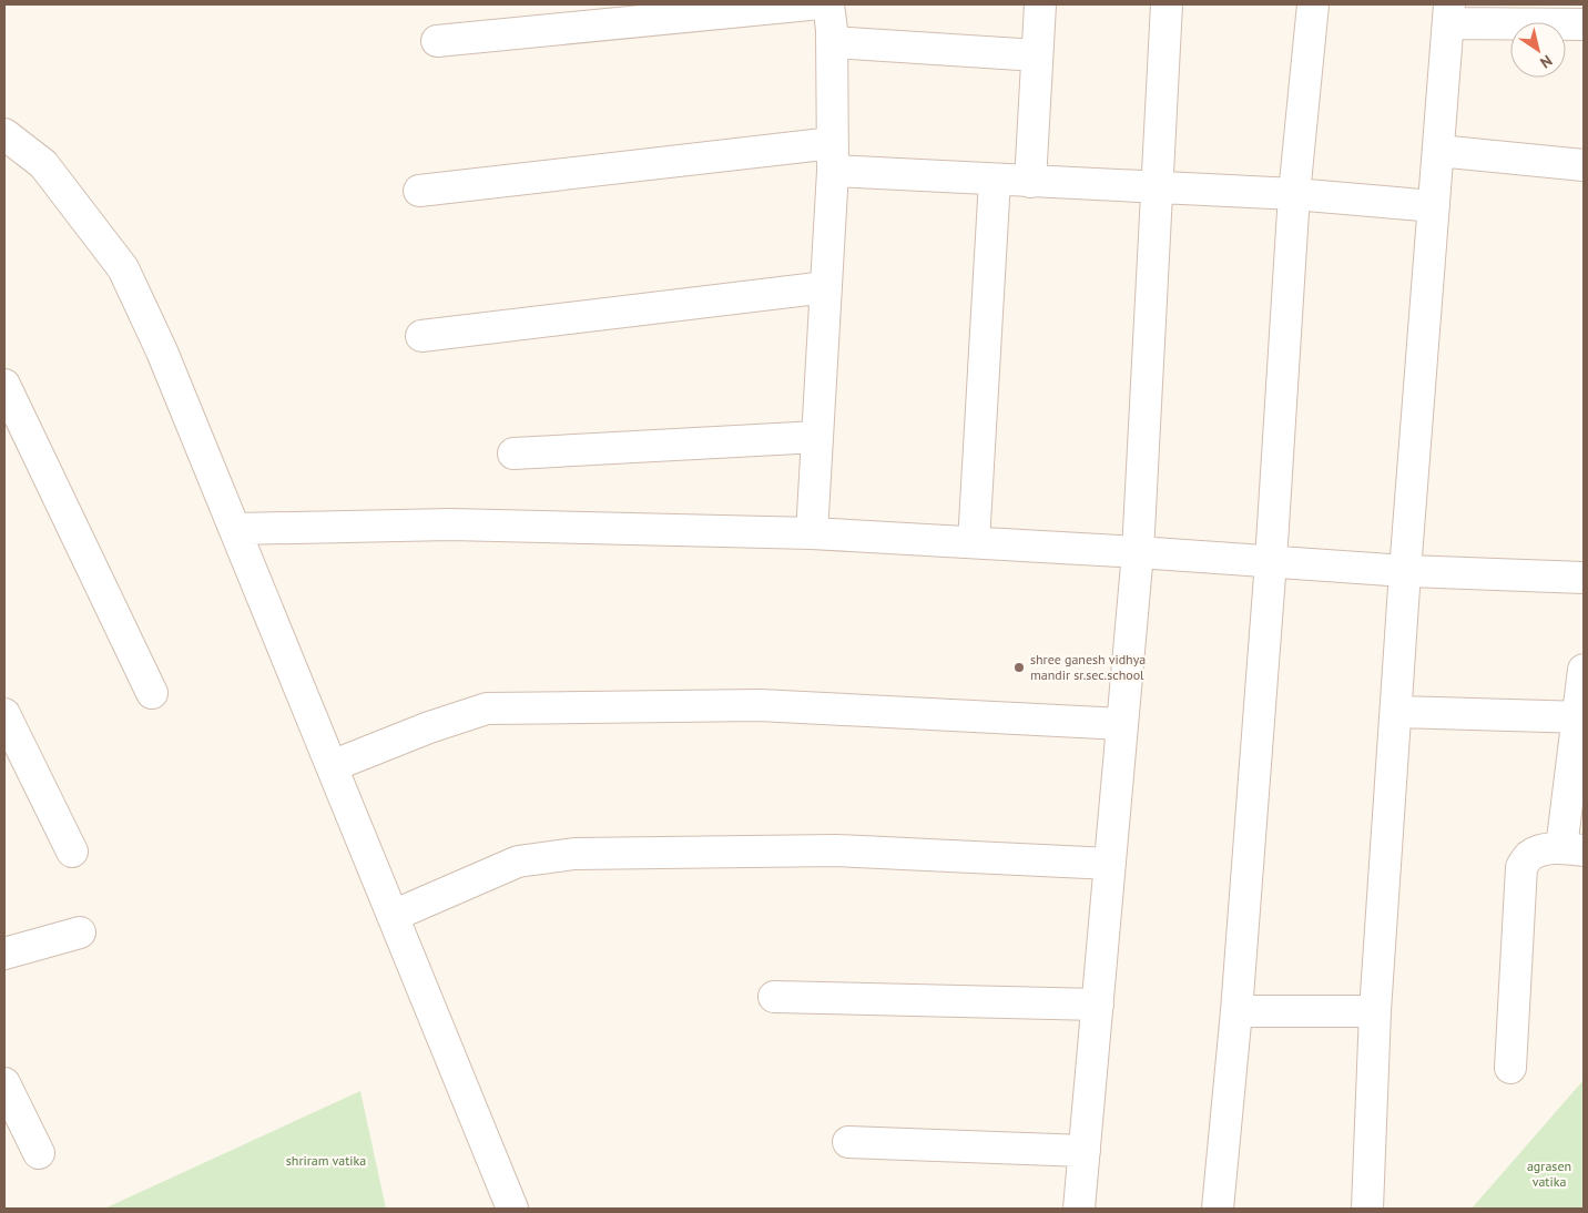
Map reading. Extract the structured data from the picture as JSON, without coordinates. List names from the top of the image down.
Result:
{
  "parks": ["shriram vatika", "agrasen vatika"],
  "places": ["shree ganesh vidhya mandir sr.sec.school"],
  "north": "bottom right"
}
